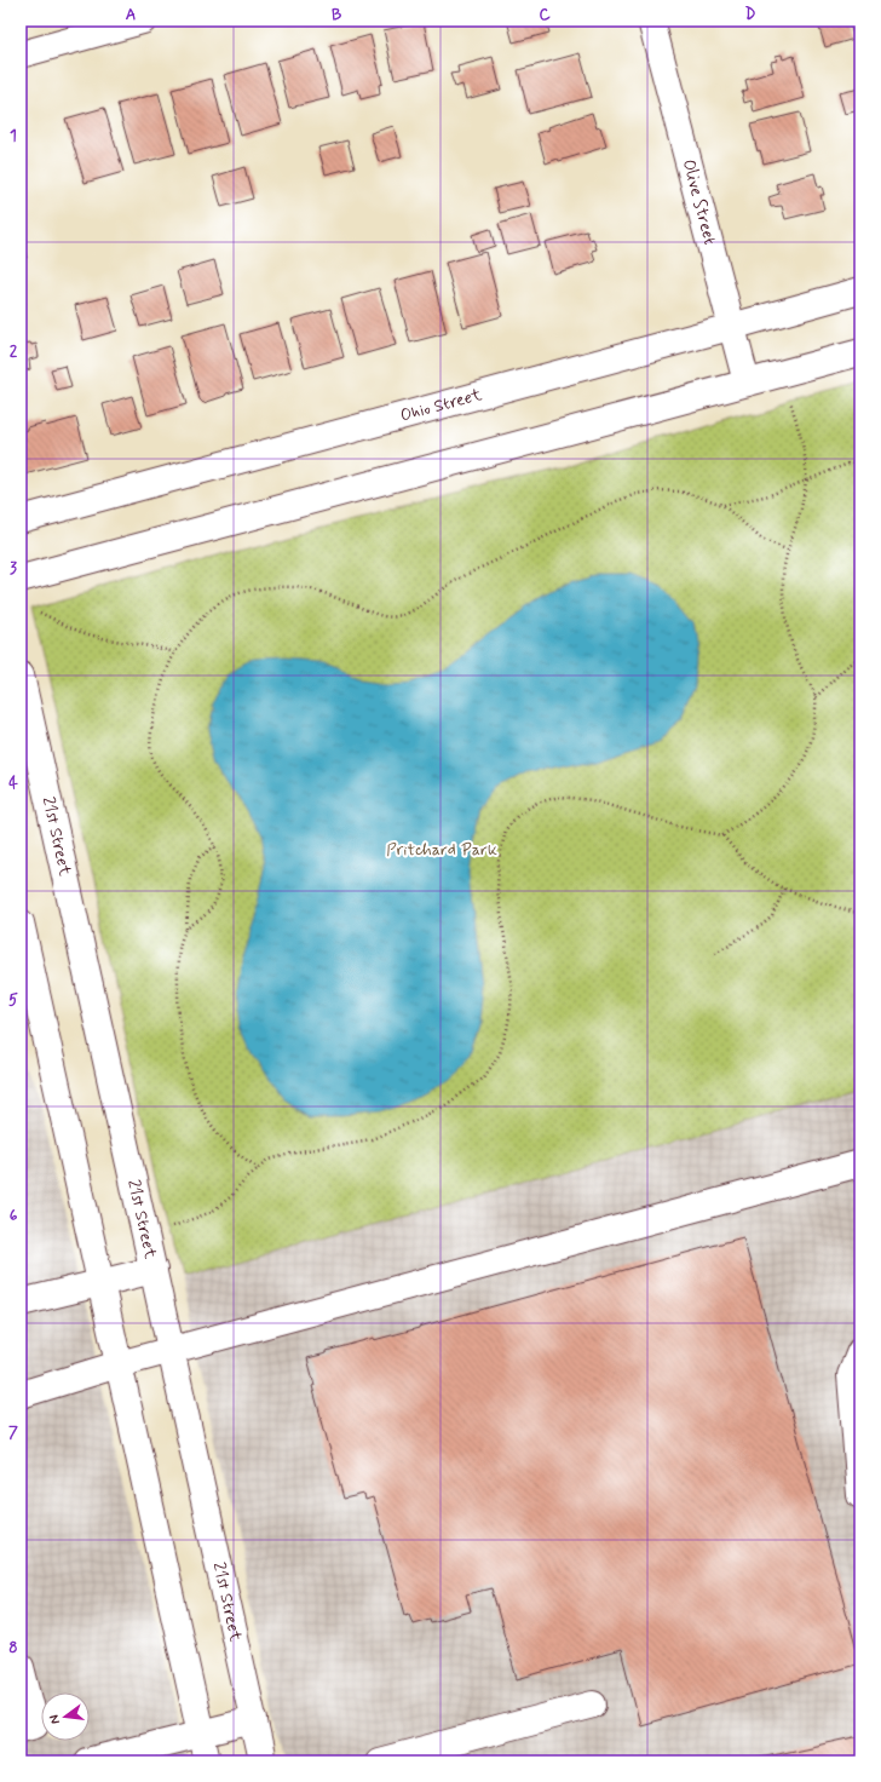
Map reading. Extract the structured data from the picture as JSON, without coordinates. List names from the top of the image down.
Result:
{
  "streets": {
    "street": ["Olive Street", "Ohio Street", "21st Street"]
  },
  "crossings": [
    ["Olive Street", "Ohio Street"]
  ],
  "parks": ["Pritchard Park"],
  "north": "left",
  "grid": {
    "columns": [
      "A",
      "B",
      "C",
      "D"
    ],
    "rows": [
      "1",
      "2",
      "3",
      "4",
      "5",
      "6",
      "7",
      "8"
    ]
  }
}
